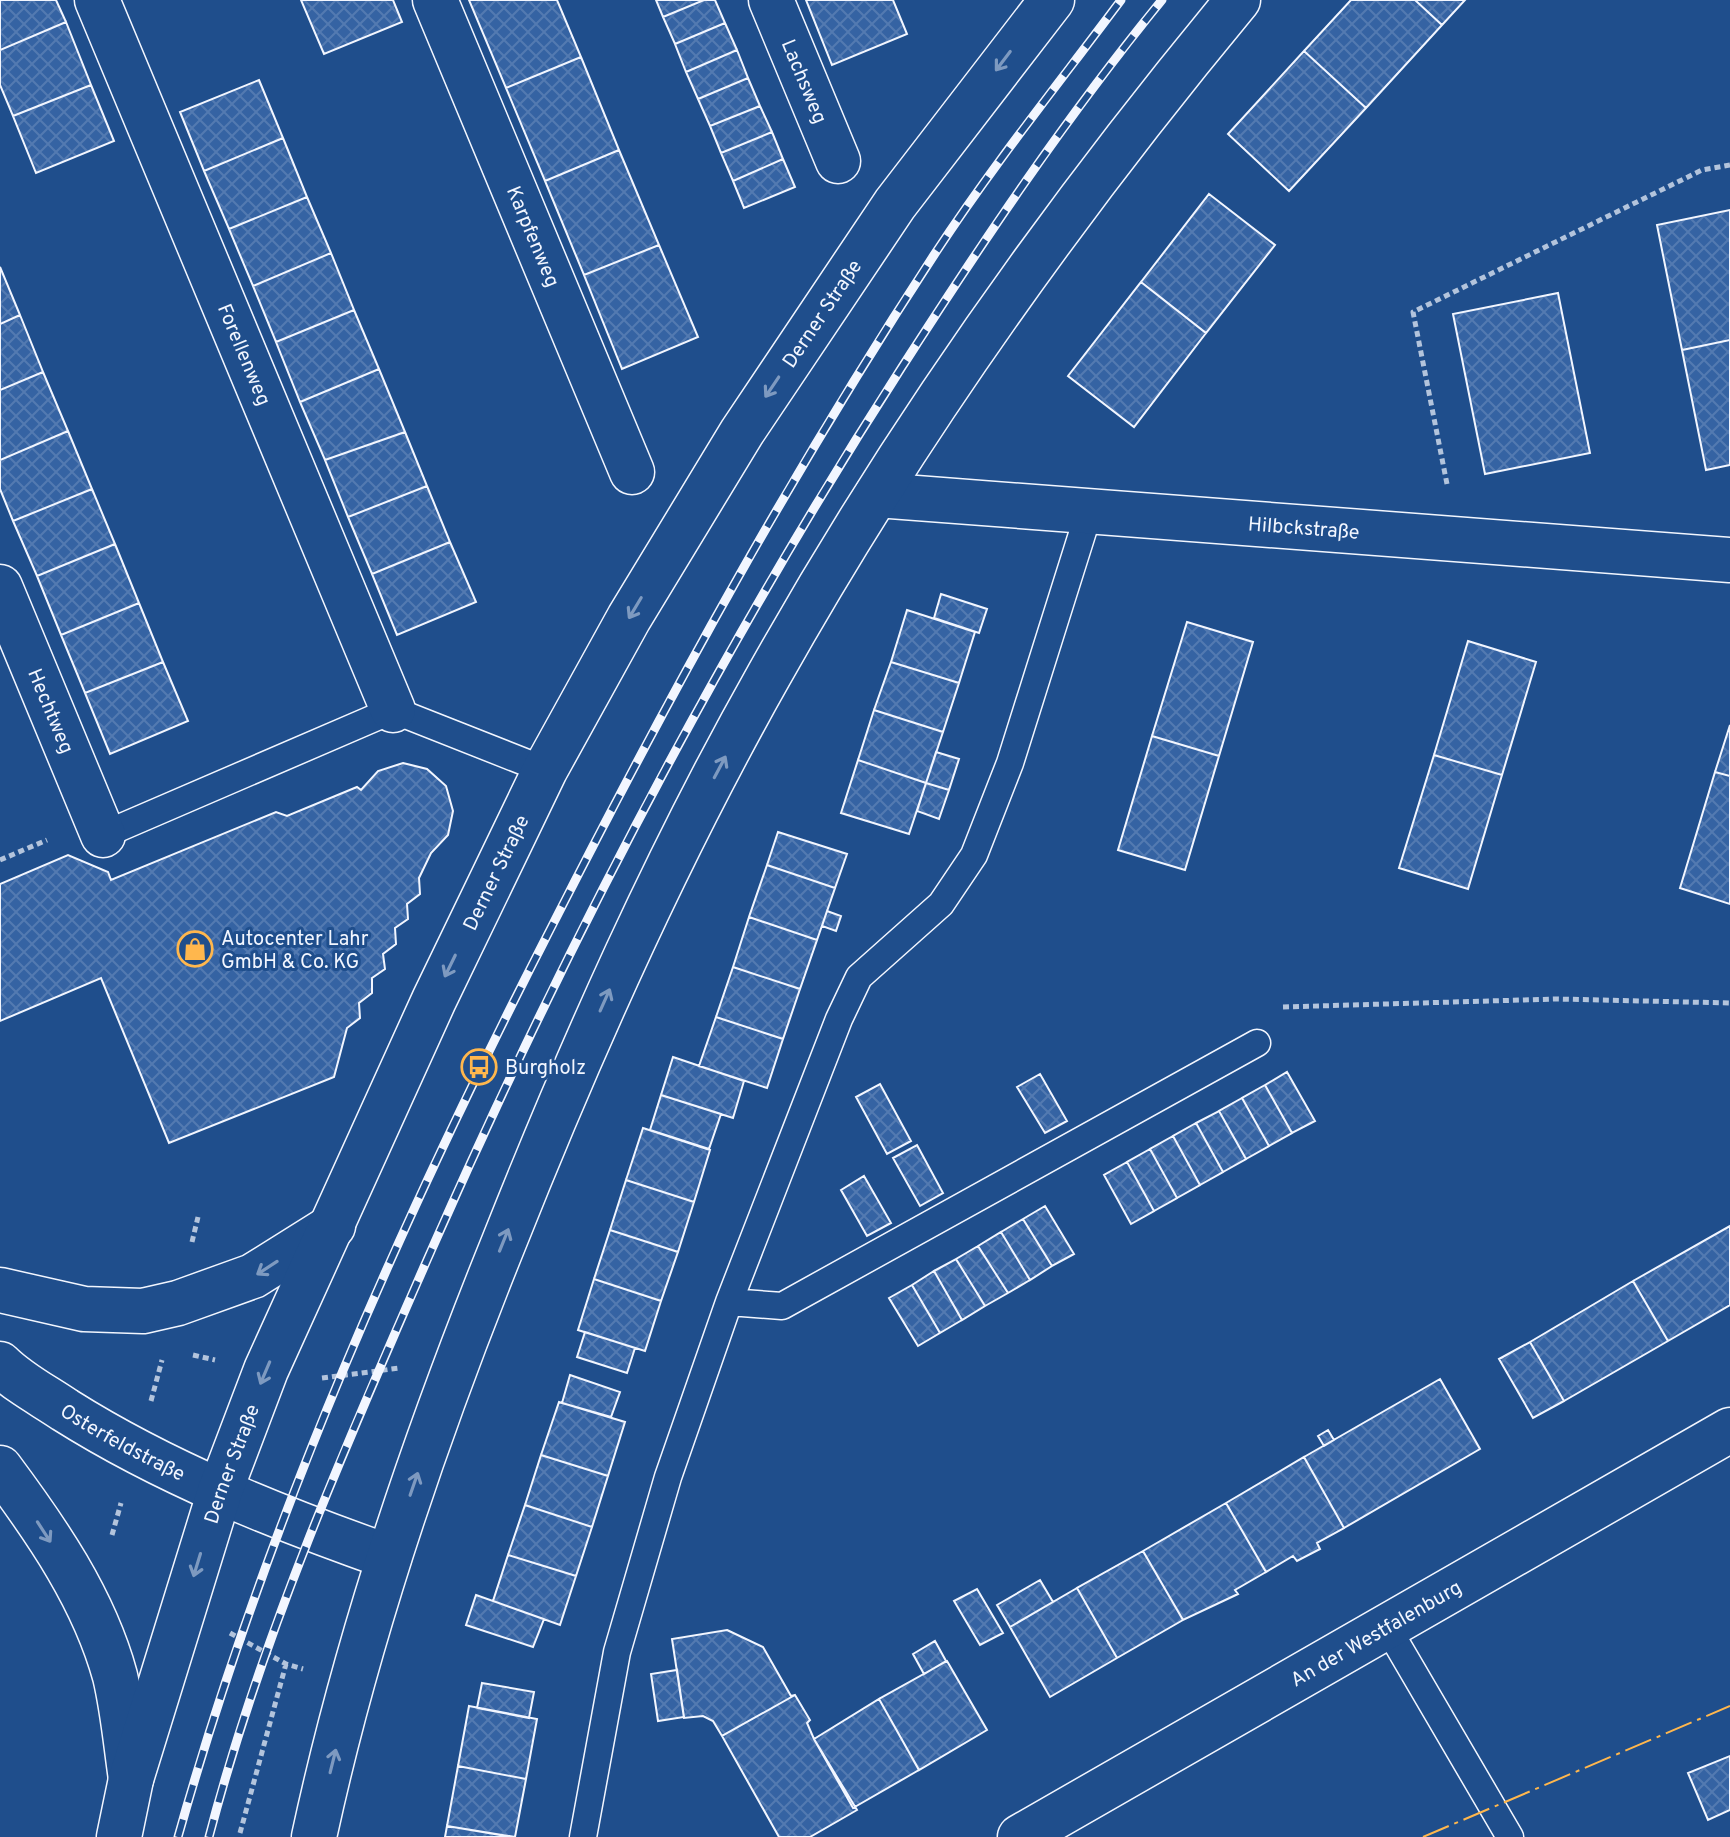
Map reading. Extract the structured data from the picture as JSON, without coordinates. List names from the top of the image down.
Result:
{
  "streets": {
    "street": [
      "Lachsweg",
      "Karpfenweg",
      "Derner Straße",
      "Forellenweg",
      "Hilbckstraße",
      "Hechtweg",
      "Osterfeldstraße",
      "An der Westfalenburg"
    ]
  },
  "crossings": [
    ["Derner Straße", "Osterfeldstraße"]
  ],
  "places": {
    "shop": ["Autocenter Lahr GmbH & Co. KG"],
    "bus stop": ["Burgholz"]
  }
}
